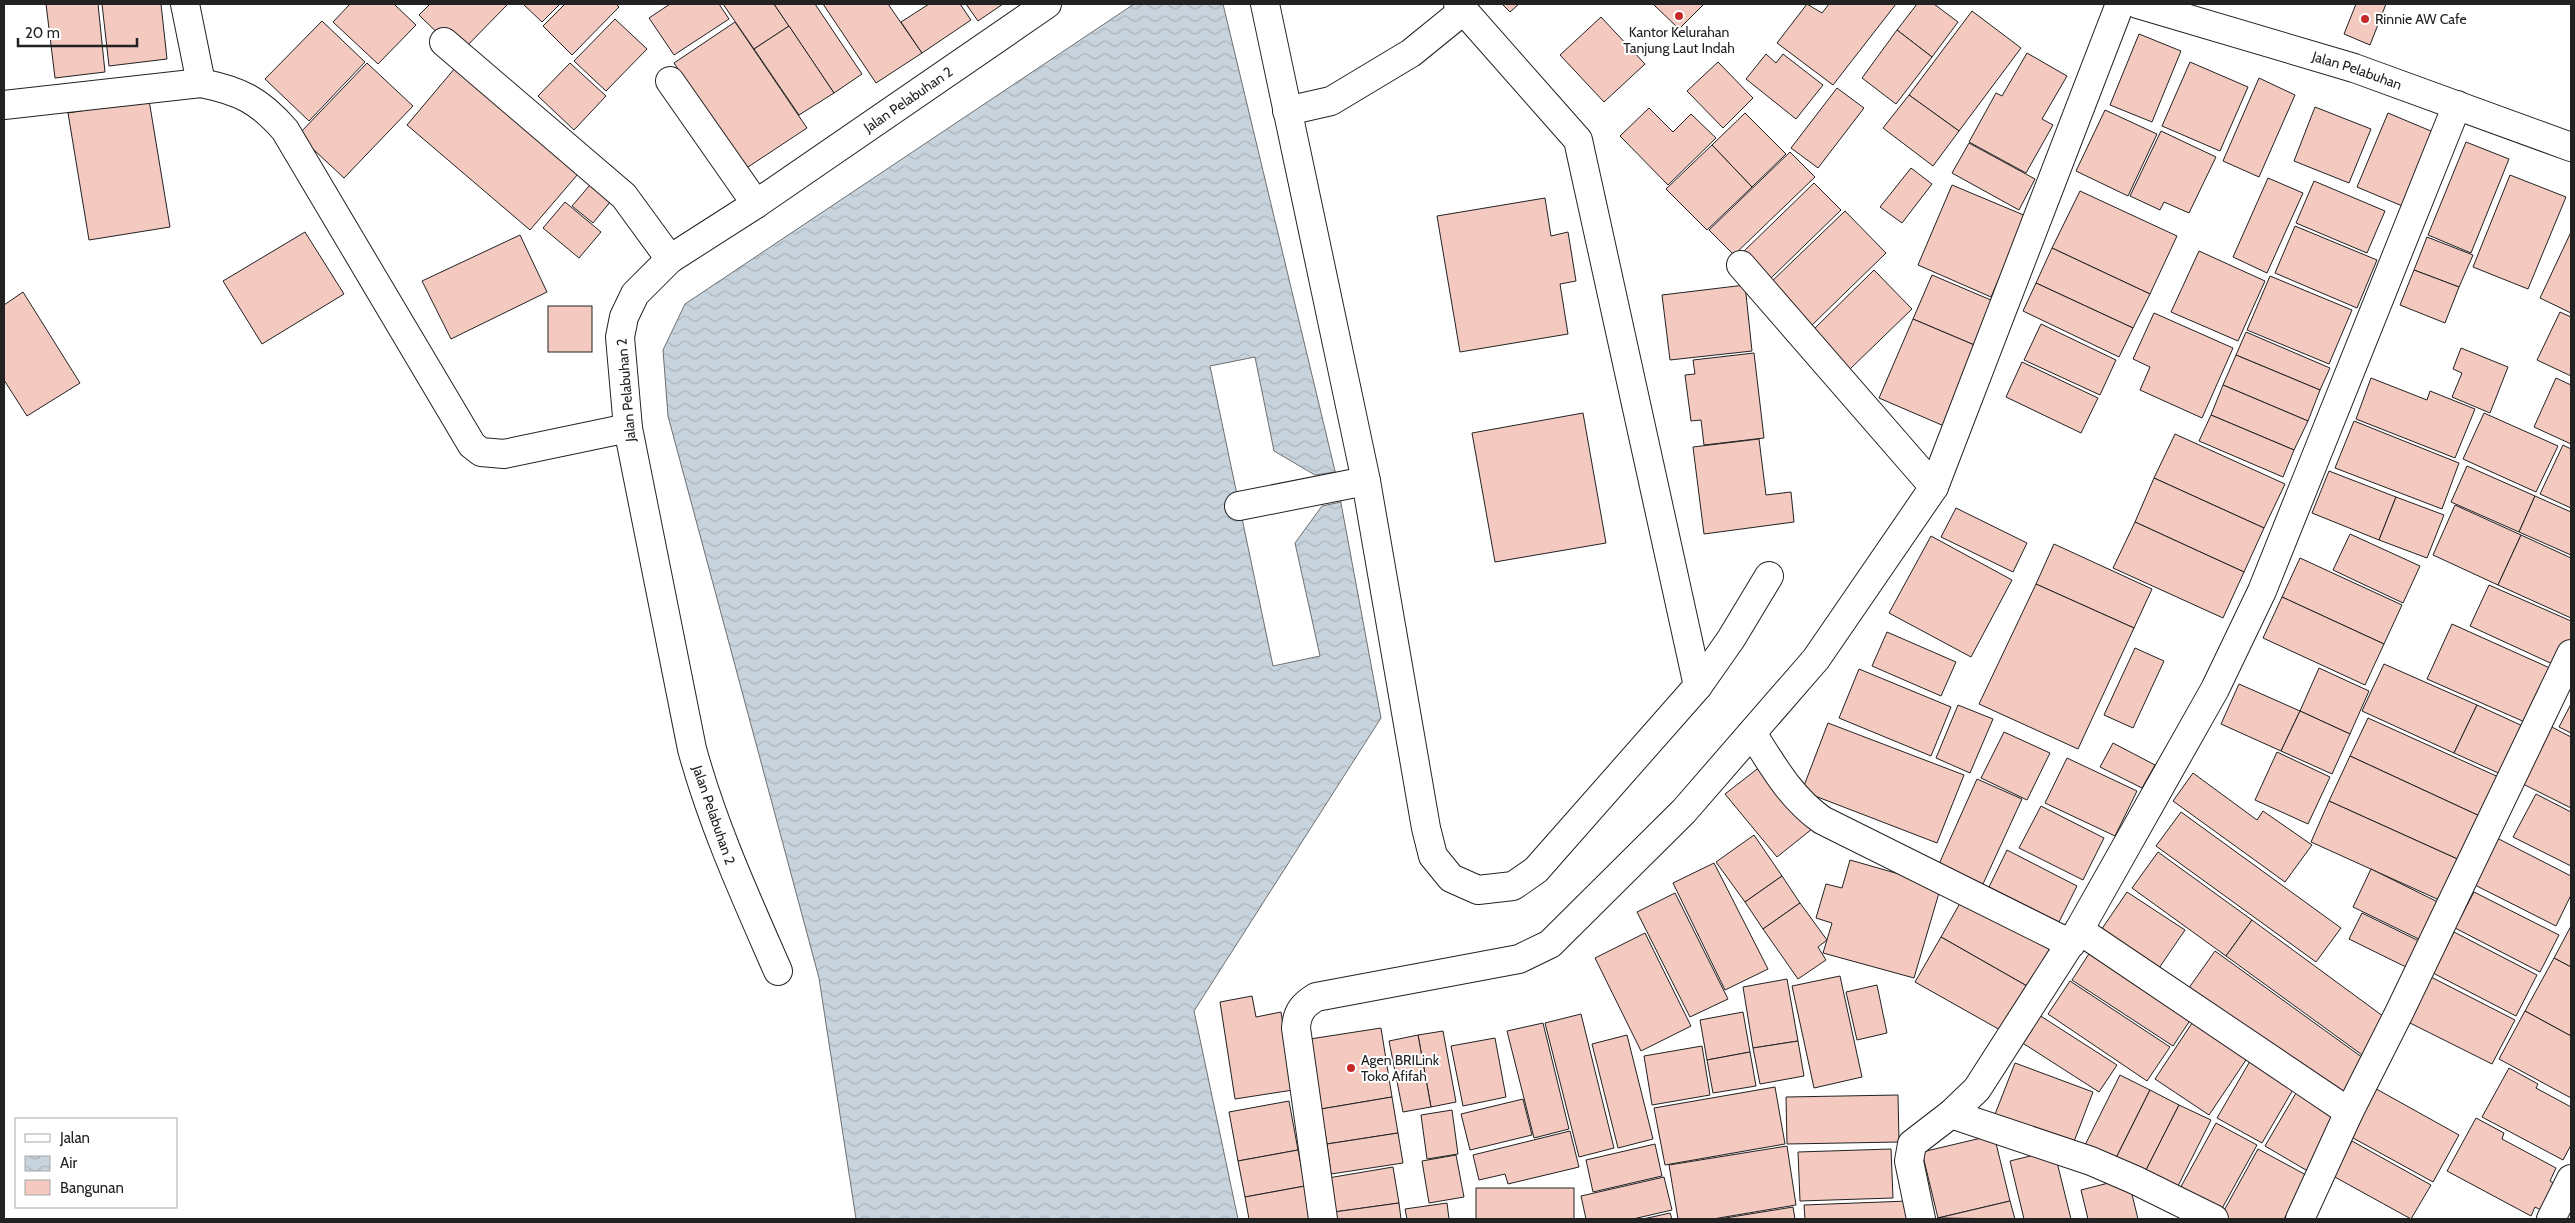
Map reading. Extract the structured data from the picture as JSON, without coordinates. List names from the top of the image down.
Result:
{
  "streets": {
    "street": ["Jalan Pelabuhan", "Jalan Pelabuhan 2"]
  },
  "places": ["Kantor Kelurahan Tanjung Laut Indah", "Rinnie AW Cafe", "Agen BRILink Toko Afifah"],
  "legend": ["Jalan", "Air", "Bangunan"],
  "scale_bar": "20 m"
}
